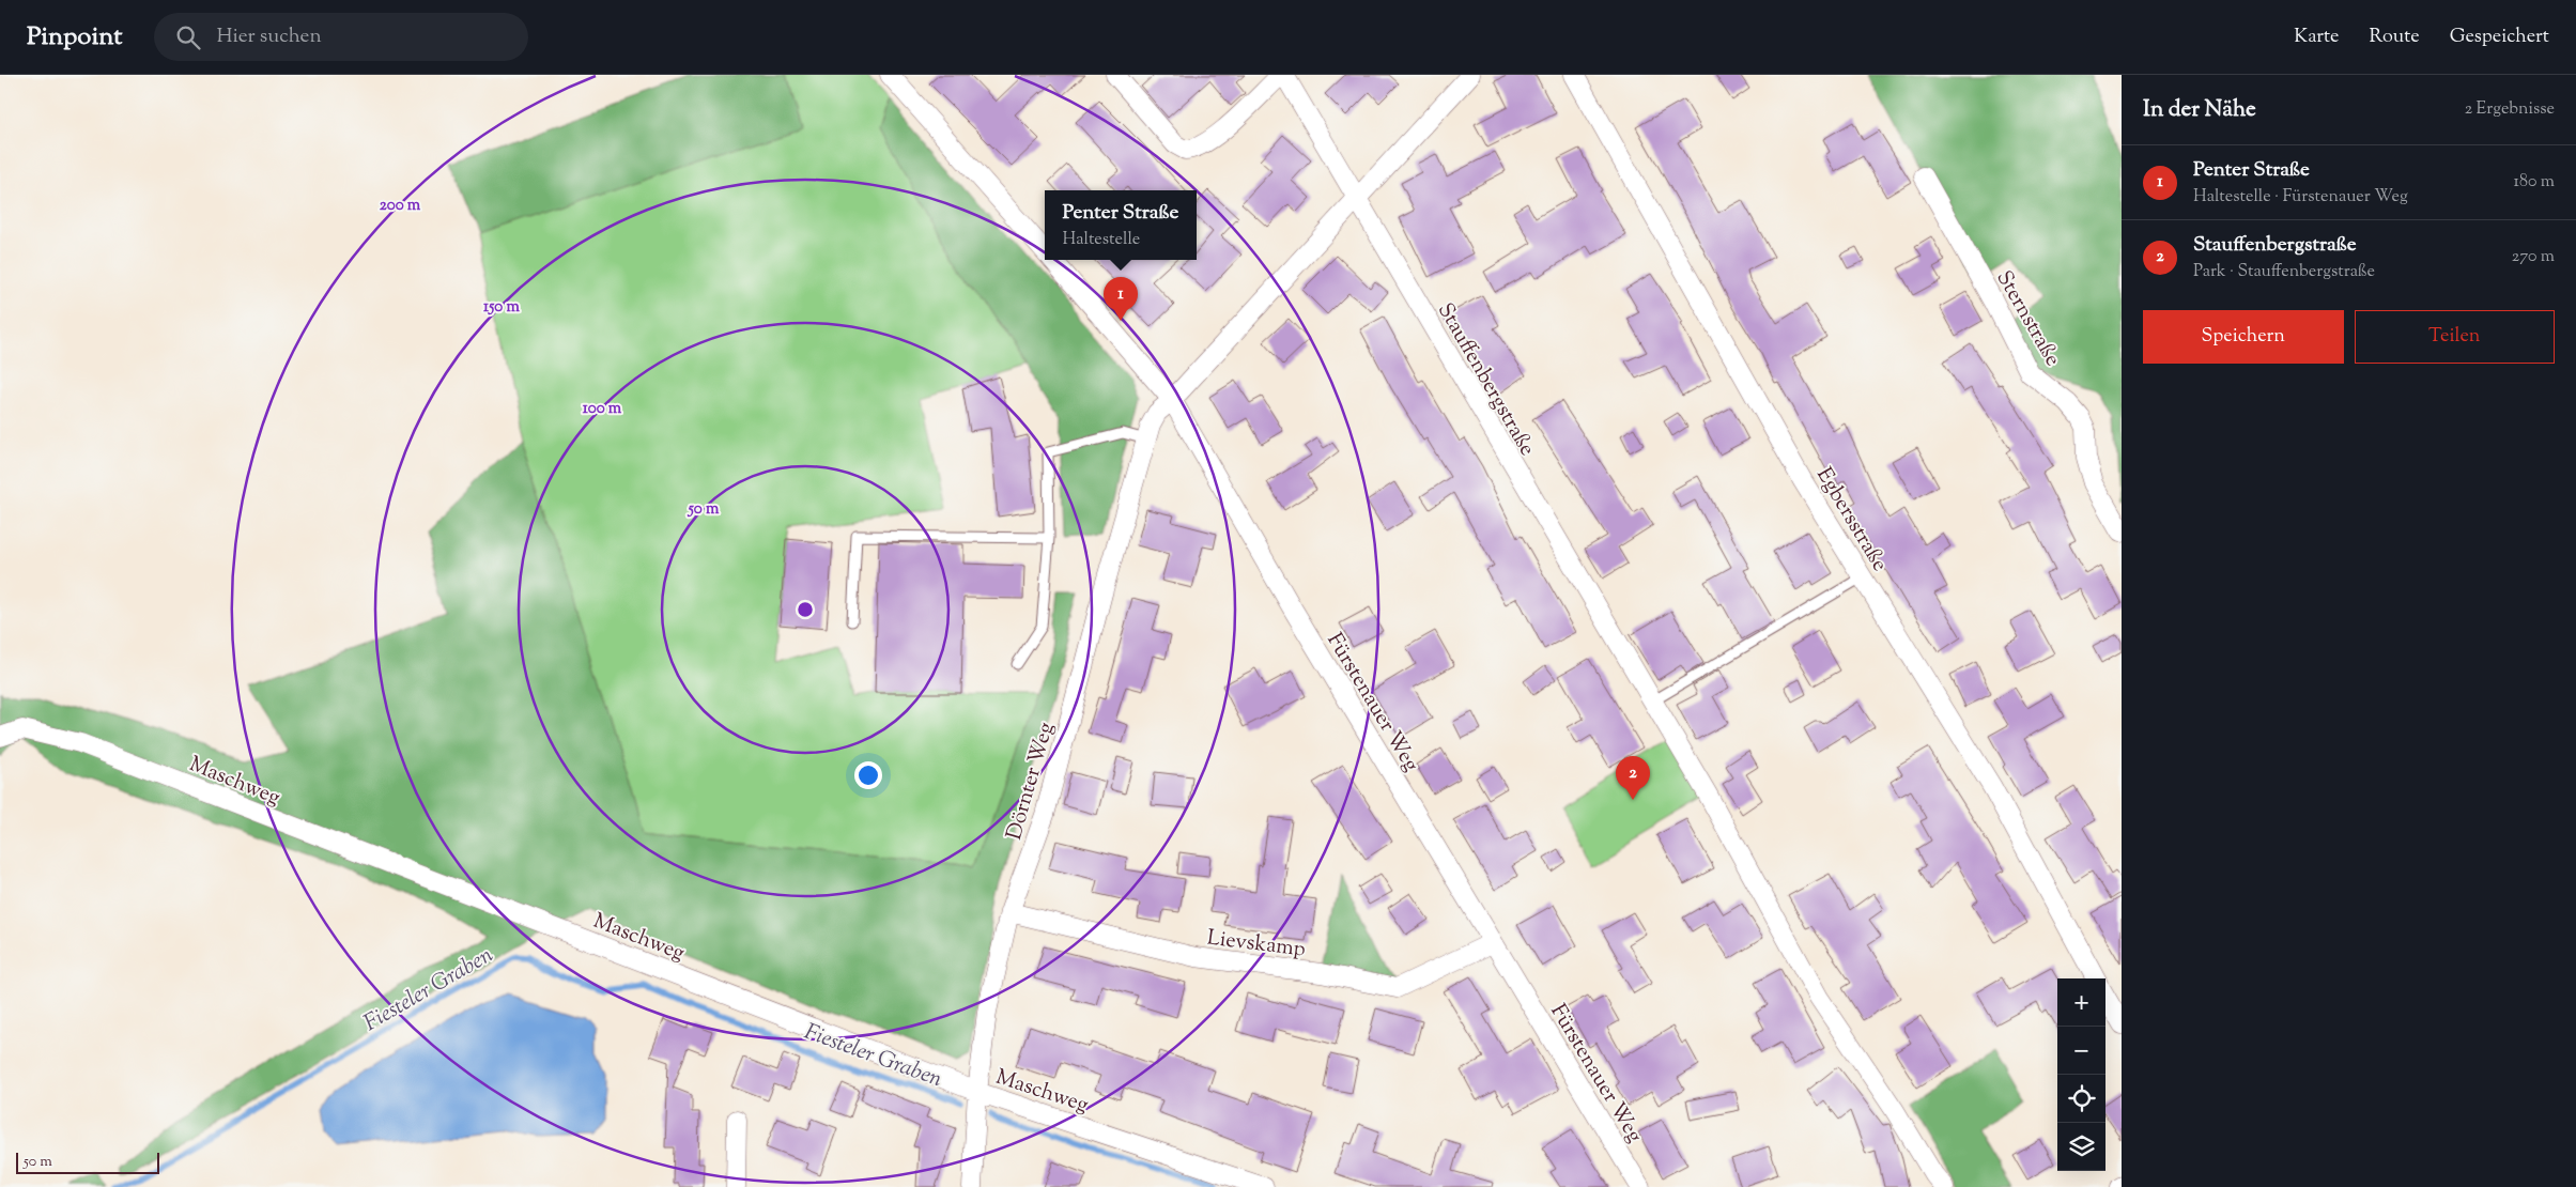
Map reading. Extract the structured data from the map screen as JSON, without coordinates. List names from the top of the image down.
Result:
{
  "streets": {
    "street": [
      "Sternstraße",
      "Stauffenbergstraße",
      "Egbersstraße",
      "Fürstenauer Weg",
      "Maschweg",
      "Dörnter Weg",
      "Lievskamp"
    ]
  },
  "crossings": [
    ["Stauffenbergstraße", "Dörnter Weg"],
    ["Fürstenauer Weg", "Dörnter Weg"],
    ["Fürstenauer Weg", "Lievskamp"],
    ["Maschweg", "Dörnter Weg"],
    ["Dörnter Weg", "Lievskamp"]
  ],
  "water": ["Fiesteler Graben"],
  "scale_bar": "50 m",
  "page": {
    "header": "Pinpoint",
    "search": "Hier suchen",
    "nav": ["Karte", "Route", "Gespeichert"],
    "heading": ["In der Nähe", "2 Ergebnisse"],
    "list": [
      {
        "mark": "1",
        "name": "Penter Straße",
        "note": "Haltestelle · Fürstenauer Weg",
        "value": "180 m"
      },
      {
        "mark": "2",
        "name": "Stauffenbergstraße",
        "note": "Park · Stauffenbergstraße",
        "value": "270 m"
      }
    ],
    "popup": ["Penter Straße", "Haltestelle"],
    "pins": ["1", "2"],
    "buttons": ["Speichern", "Teilen"],
    "map_buttons": ["+", "−"],
    "scale": "50 m"
  },
  "rings": [
    "200 m",
    "150 m",
    "100 m",
    "50 m"
  ]
}
